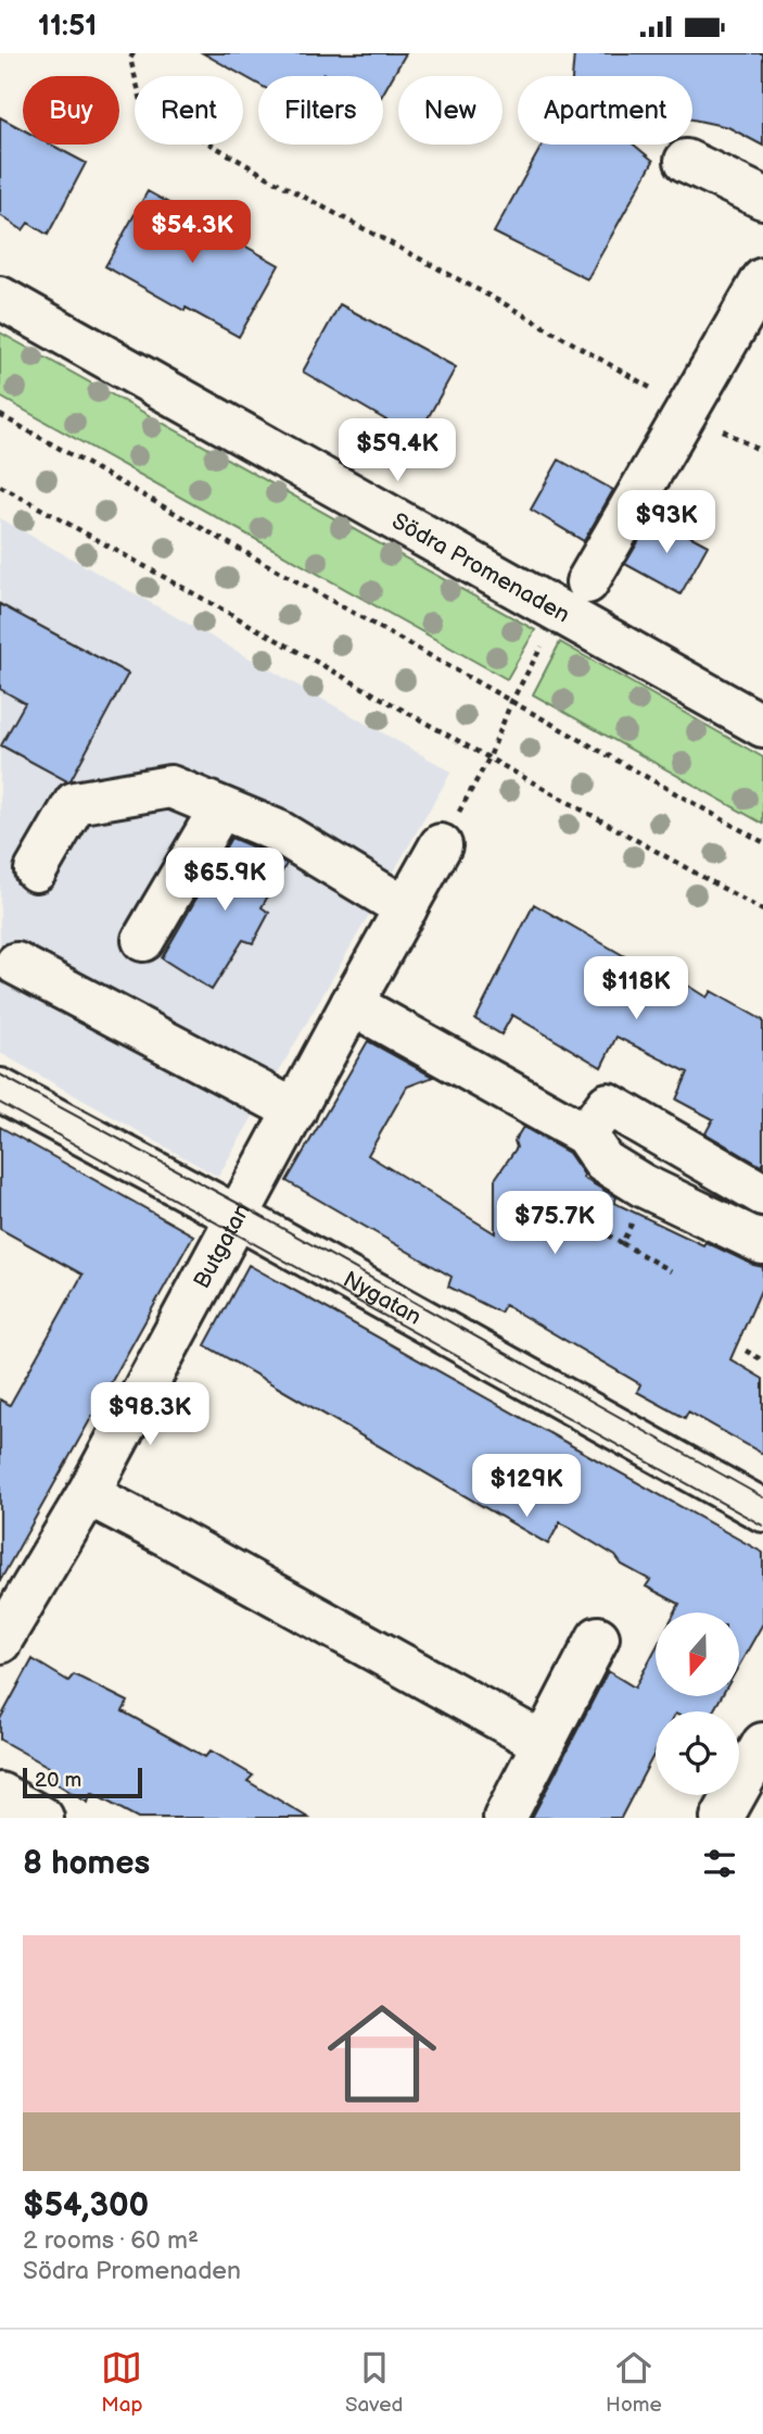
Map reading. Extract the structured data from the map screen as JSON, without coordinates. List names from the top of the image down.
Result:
{
  "streets": {
    "street": ["Södra Promenaden", "Butgatan", "Nygatan"]
  },
  "crossings": [
    ["Butgatan", "Nygatan"]
  ],
  "scale_bar": "20 m",
  "north": "bottom",
  "page": {
    "status": "11:51",
    "chip": [
      "Buy",
      "Rent",
      "Filters",
      "New",
      "Apartment"
    ],
    "price": [
      "$54.3K",
      "$59.4K",
      "$93K",
      "$65.9K",
      "$118K",
      "$75.7K",
      "$98.3K",
      "$129K"
    ],
    "scale": "20 m",
    "heading": "8 homes",
    "list": [
      {
        "name": "$54,300",
        "note": "2 rooms · 60 m² · Södra Promenaden"
      }
    ],
    "tabs": ["Map", "Saved", "Home"]
  }
}
